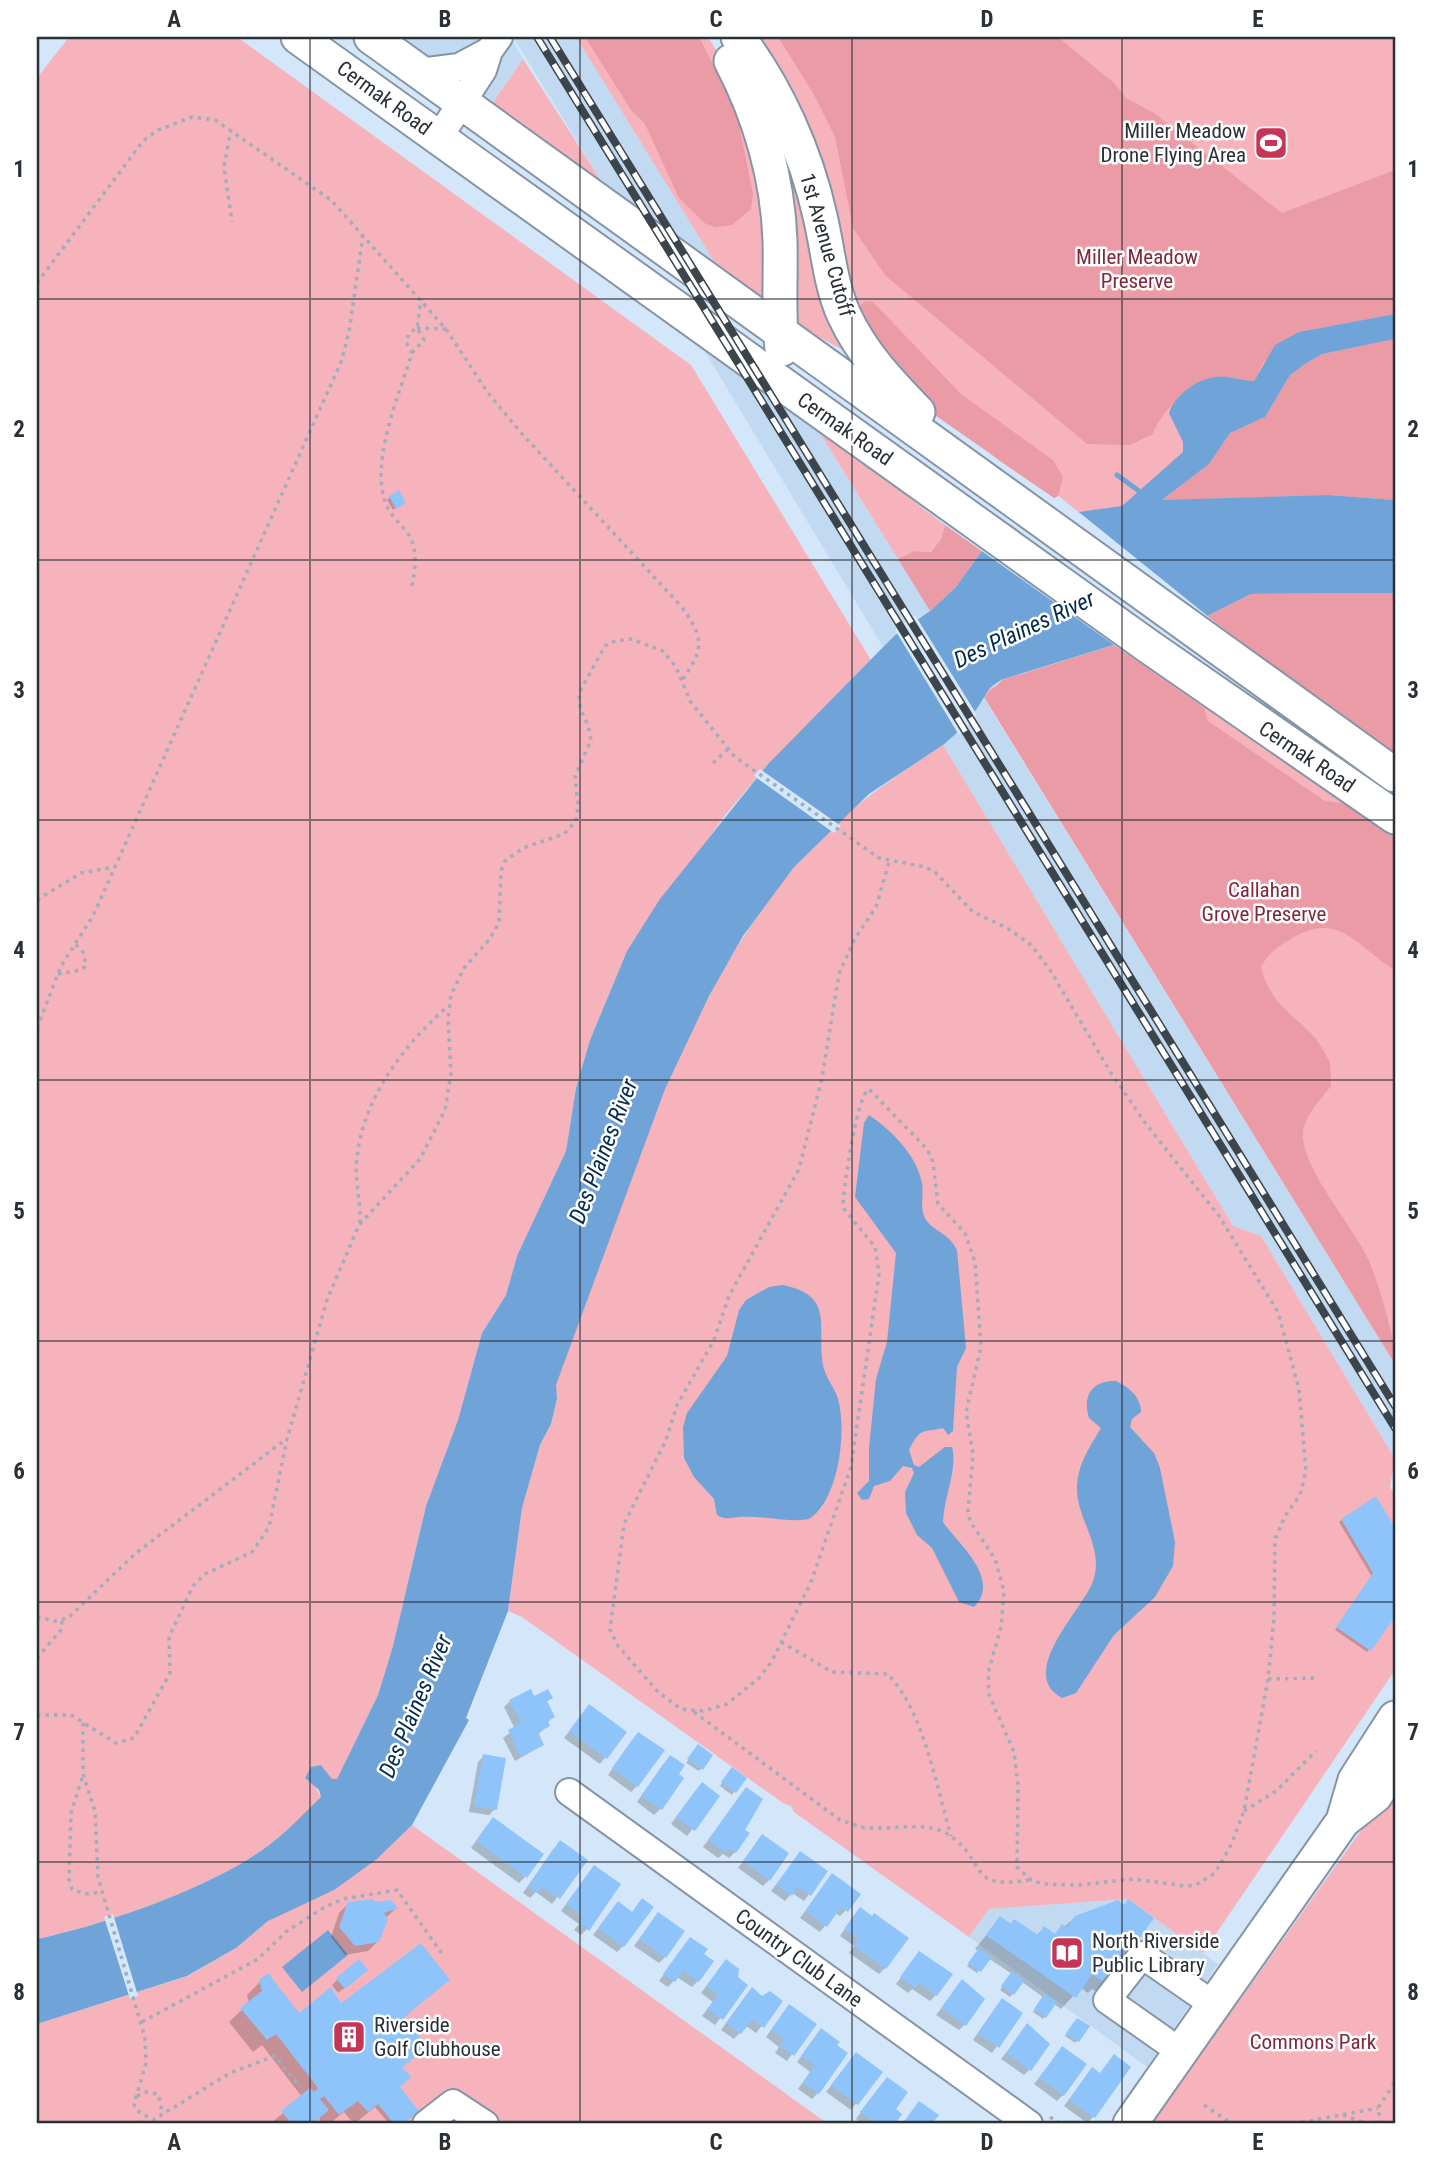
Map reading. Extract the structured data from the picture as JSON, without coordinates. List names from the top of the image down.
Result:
{
  "streets": {
    "main road": ["Cermak Road", "1st Avenue Cutoff"],
    "street": ["Country Club Lane"]
  },
  "crossings": [
    ["Cermak Road", "1st Avenue Cutoff"]
  ],
  "water": ["Des Plaines River"],
  "parks": ["Miller Meadow Preserve", "Callahan Grove Preserve", "Commons Park"],
  "places": {
    "sports": ["Miller Meadow Drone Flying Area"],
    "library": ["North Riverside Public Library"],
    "building": ["Riverside Golf Clubhouse"]
  },
  "grid": {
    "columns": [
      "A",
      "B",
      "C",
      "D",
      "E"
    ],
    "rows": [
      "1",
      "2",
      "3",
      "4",
      "5",
      "6",
      "7",
      "8"
    ]
  }
}
